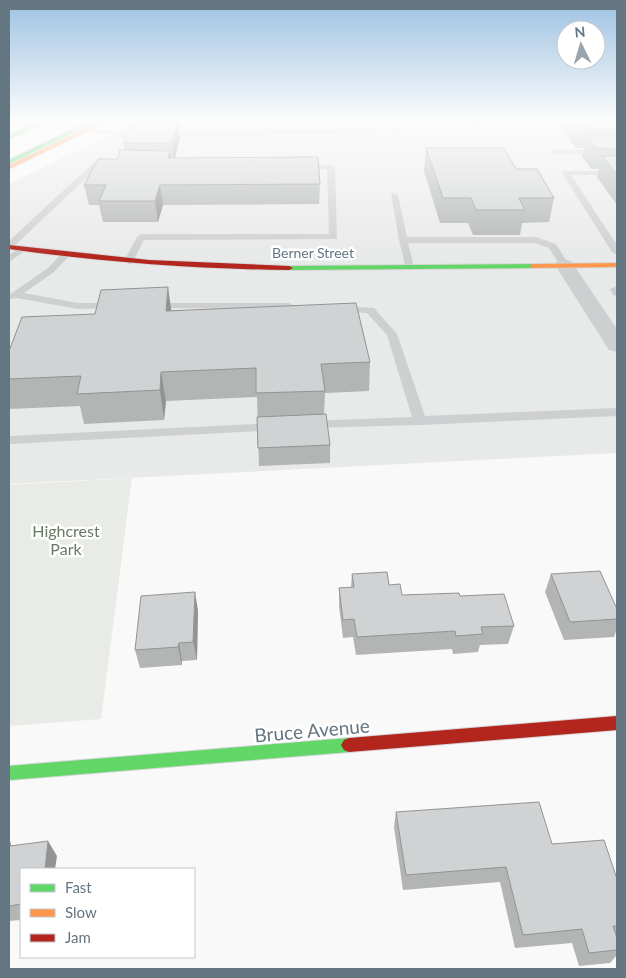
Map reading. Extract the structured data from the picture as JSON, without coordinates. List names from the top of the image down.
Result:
{
  "streets": {
    "main road": ["Berner Street", "Bruce Avenue"]
  },
  "parks": ["Highcrest Park"],
  "legend": ["Fast", "Slow", "Jam"],
  "north": "top"
}
